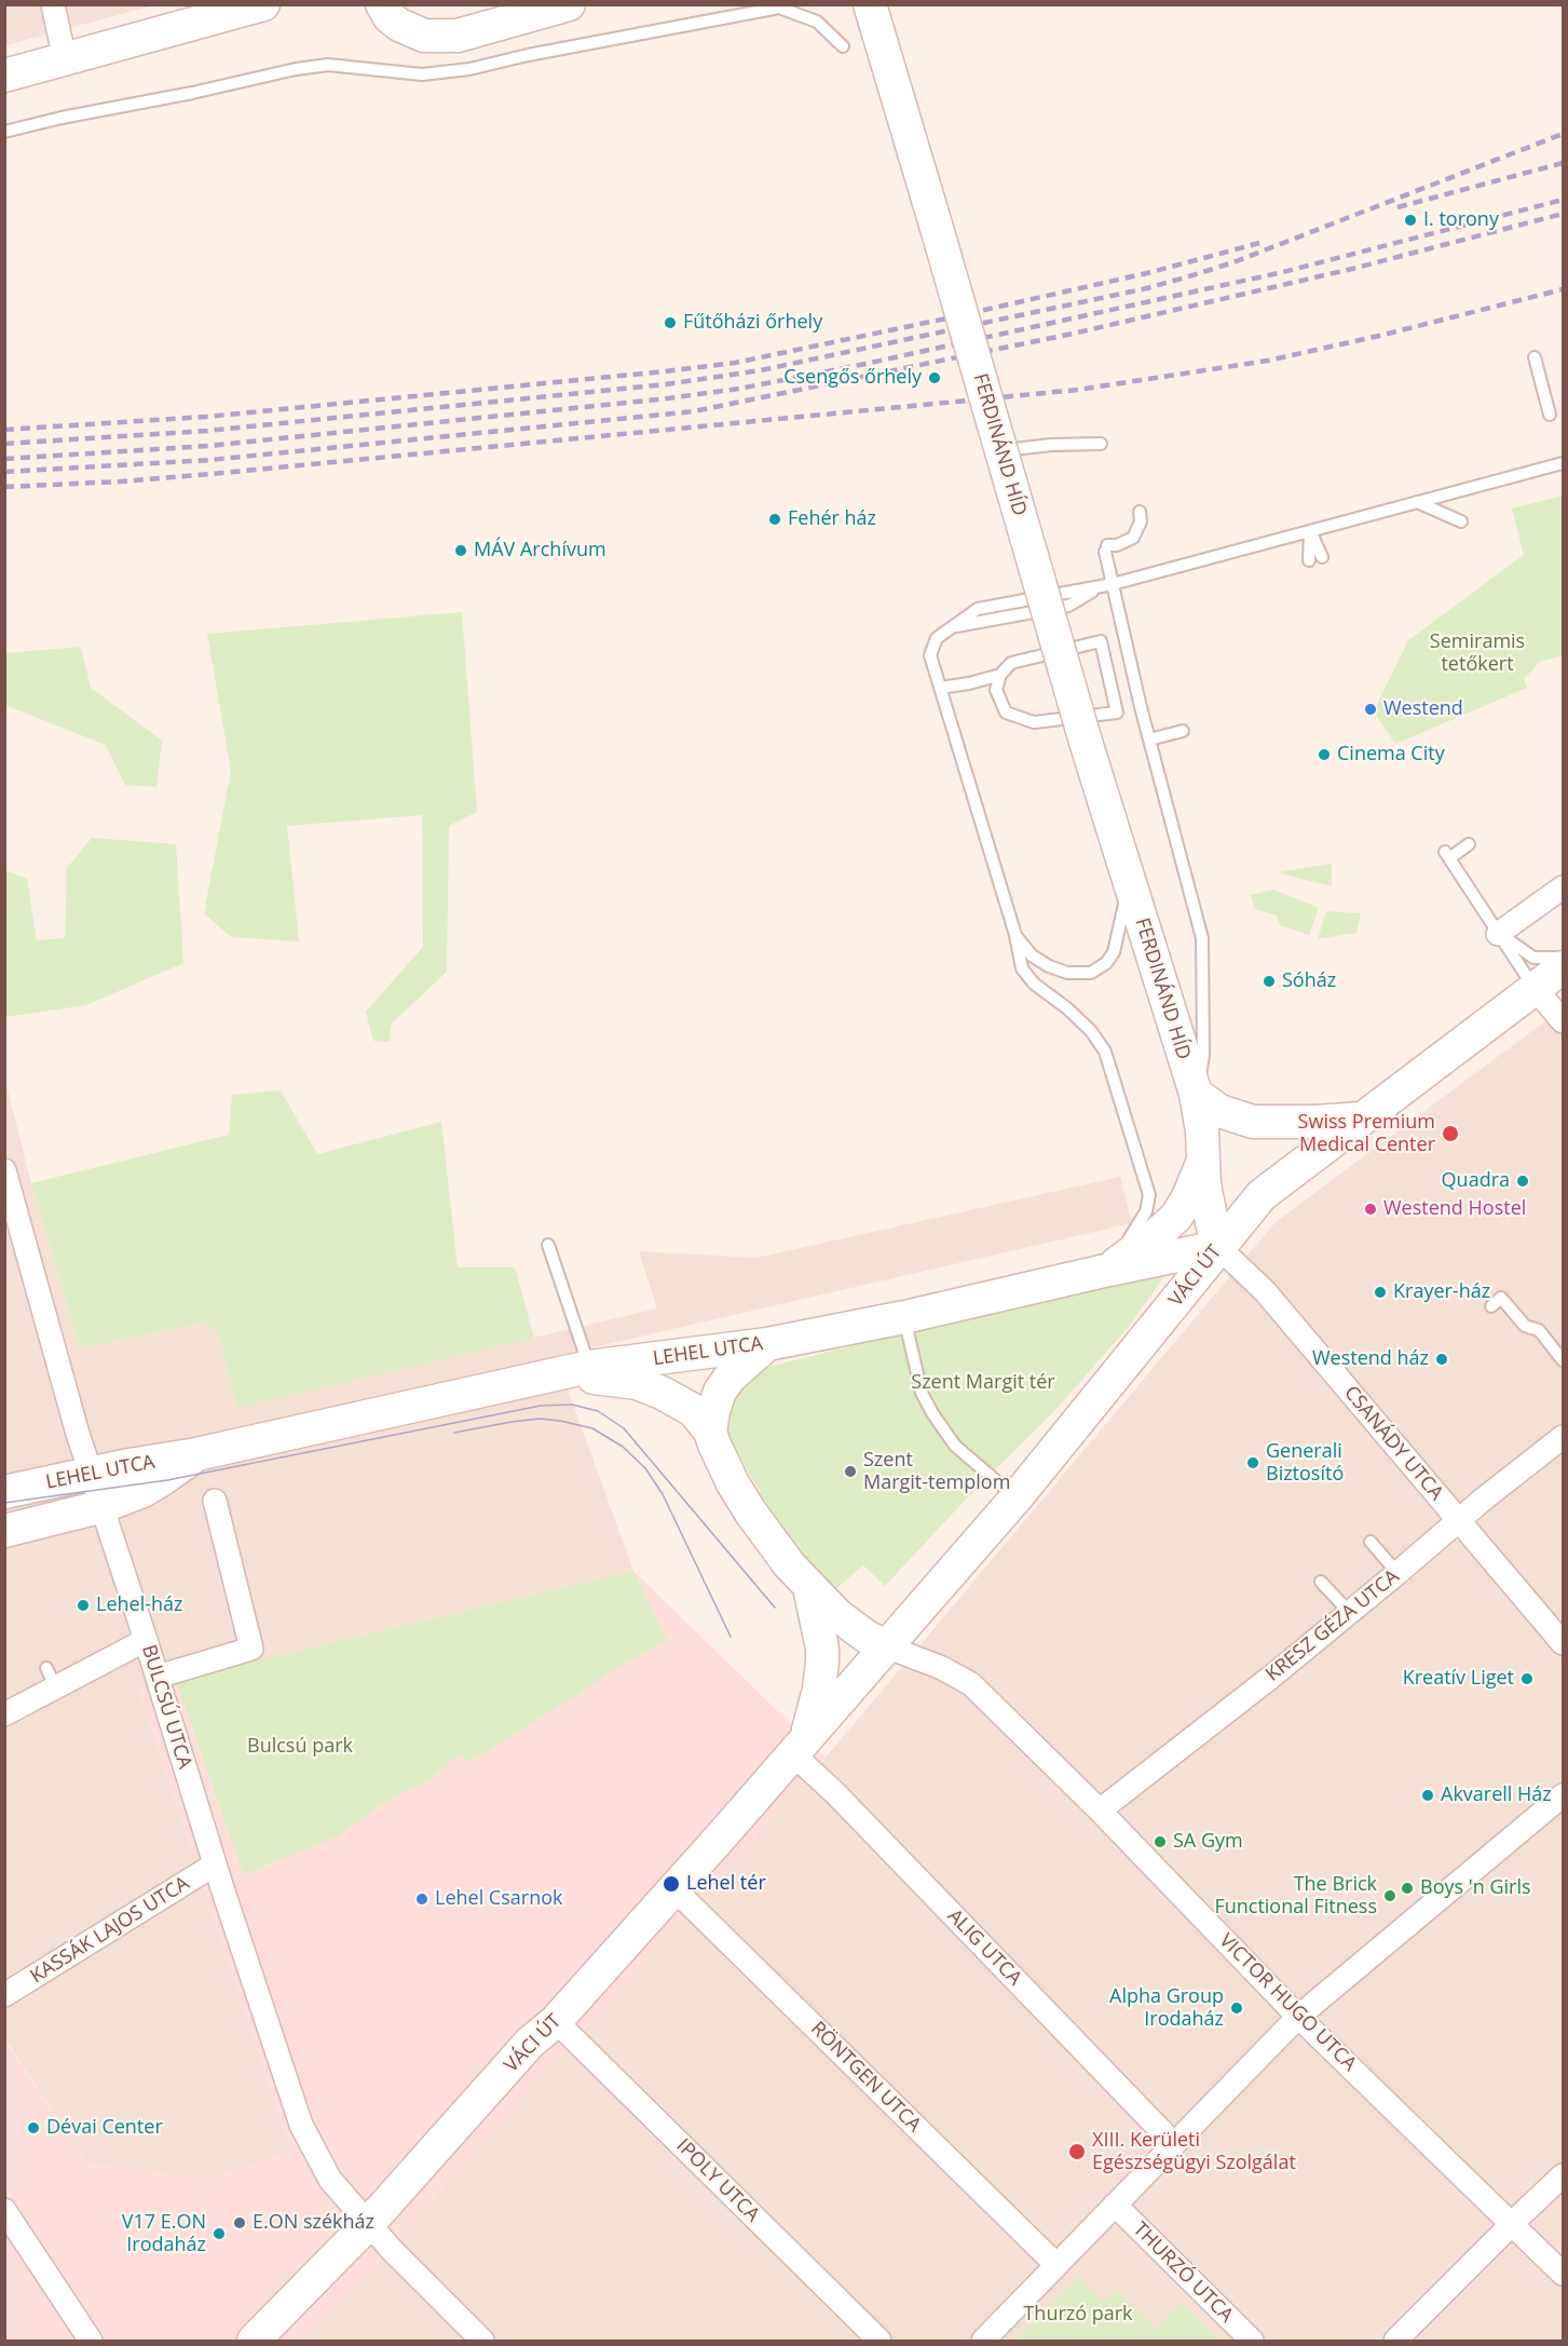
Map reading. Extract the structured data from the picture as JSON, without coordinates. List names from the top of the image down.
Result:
{
  "streets": {
    "main road": ["FERDINÁND HÍD", "VÁCI ÚT", "LEHEL UTCA"],
    "street": [
      "CSANÁDY UTCA",
      "KRESZ GÉZA UTCA",
      "BULCSÚ UTCA",
      "KASSÁK LAJOS UTCA",
      "ALIG UTCA",
      "VICTOR HUGO UTCA",
      "RÖNTGEN UTCA",
      "IPOLY UTCA",
      "THURZÓ UTCA"
    ]
  },
  "crossings": [
    ["FERDINÁND HÍD", "VÁCI ÚT"],
    ["FERDINÁND HÍD", "LEHEL UTCA"],
    ["FERDINÁND HÍD", "CSANÁDY UTCA"],
    ["VÁCI ÚT", "LEHEL UTCA"],
    ["VÁCI ÚT", "CSANÁDY UTCA"],
    ["VÁCI ÚT", "BULCSÚ UTCA"],
    ["VÁCI ÚT", "ALIG UTCA"],
    ["VÁCI ÚT", "VICTOR HUGO UTCA"],
    ["VÁCI ÚT", "RÖNTGEN UTCA"],
    ["VÁCI ÚT", "IPOLY UTCA"],
    ["LEHEL UTCA", "CSANÁDY UTCA"],
    ["LEHEL UTCA", "BULCSÚ UTCA"],
    ["CSANÁDY UTCA", "KRESZ GÉZA UTCA"],
    ["KRESZ GÉZA UTCA", "VICTOR HUGO UTCA"],
    ["BULCSÚ UTCA", "KASSÁK LAJOS UTCA"]
  ],
  "parks": [
    "Semiramis tetőkert",
    "Szent Margit tér",
    "Bulcsú park",
    "Thurzó park"
  ],
  "places": [
    "I. torony",
    "Fűtőházi őrhely",
    "Csengős őrhely",
    "Fehér ház",
    "MÁV Archívum",
    "Westend",
    "Cinema City",
    "Sóház",
    "Swiss Premium Medical Center",
    "Quadra",
    "Westend Hostel",
    "Krayer-ház",
    "Westend ház",
    "Generali Biztosító",
    "Szent Margit-templom",
    "Lehel-ház",
    "Kreatív Liget",
    "Akvarell Ház",
    "SA Gym",
    "Lehel tér",
    "Boys 'n Girls",
    "The Brick Functional Fitness",
    "Lehel Csarnok",
    "Alpha Group Irodaház",
    "Dévai Center",
    "XIII. Kerületi Egészségügyi Szolgálat",
    "E.ON székház",
    "V17 E.ON Irodaház"
  ]
}
